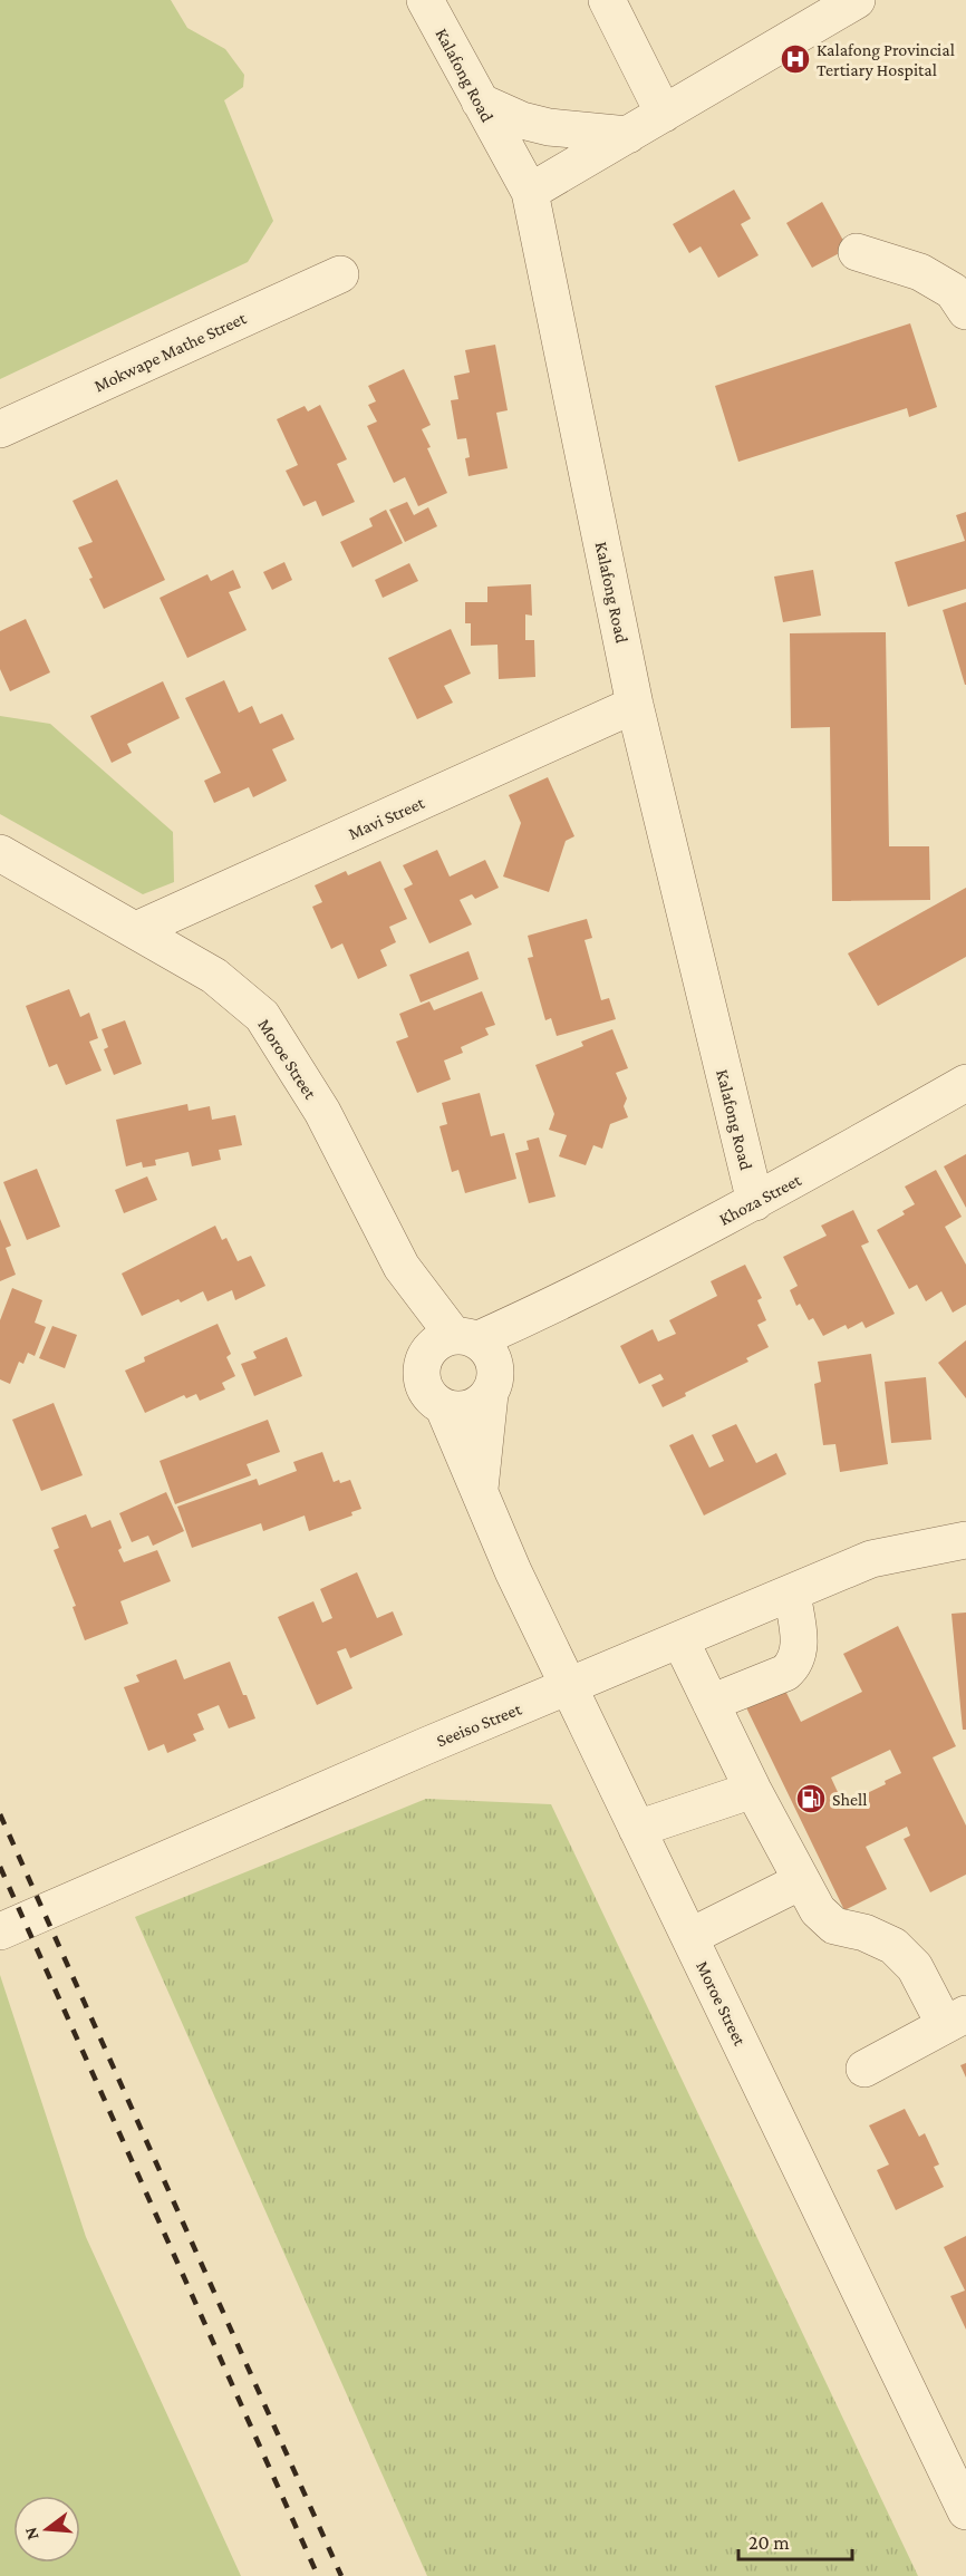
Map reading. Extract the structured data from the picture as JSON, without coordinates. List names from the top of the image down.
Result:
{
  "streets": {
    "street": [
      "Kalafong Road",
      "Mokwape Mathe Street",
      "Mavi Street",
      "Moroe Street",
      "Khoza Street",
      "Seeiso Street"
    ]
  },
  "crossings": [
    ["Kalafong Road", "Mavi Street"],
    ["Kalafong Road", "Khoza Street"],
    ["Mavi Street", "Moroe Street"],
    ["Moroe Street", "Khoza Street"],
    ["Moroe Street", "Seeiso Street"]
  ],
  "places": {
    "hospital": ["Kalafong Provincial Tertiary Hospital"],
    "fuel station": ["Shell"]
  },
  "scale_bar": "20 m",
  "north": "left"
}
